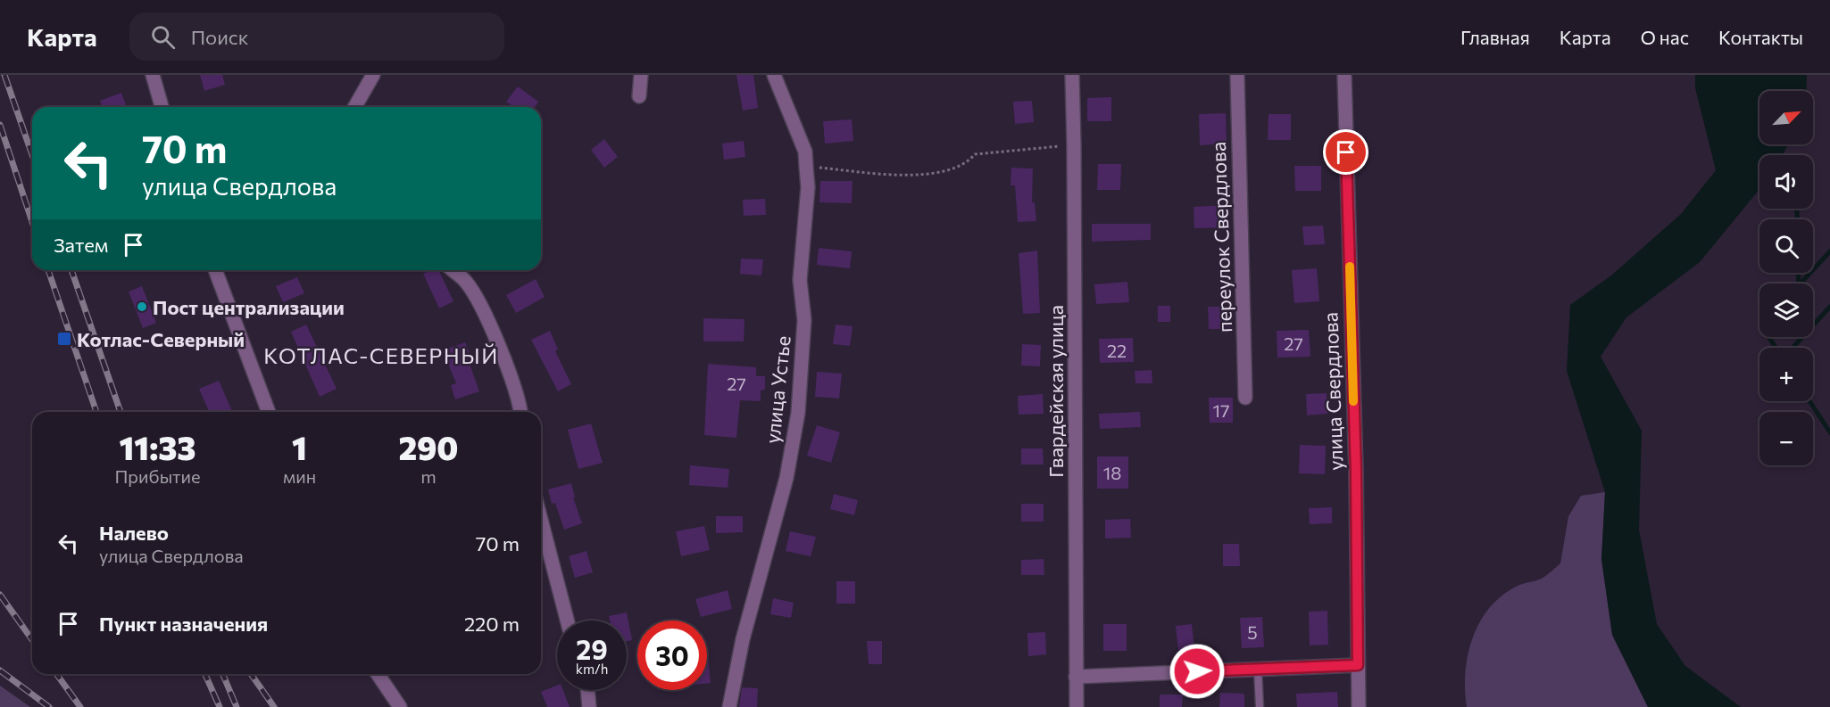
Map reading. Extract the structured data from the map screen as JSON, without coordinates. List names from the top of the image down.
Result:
{
  "streets": {
    "street": [
      "переулок Свердлова",
      "улица Устье",
      "Гвардейская улица",
      "улица Свердлова"
    ]
  },
  "districts": ["КОТЛАС-СЕВЕРНЫЙ"],
  "places": {
    "other": ["Пост централизации"],
    "transit": ["Котлас-Северный"]
  },
  "house_numbers": [
    "27",
    "22",
    "27",
    "17",
    "18",
    "5"
  ],
  "north": "top right",
  "page": {
    "header": "Карта",
    "search": "Поиск",
    "nav": [
      "Главная",
      "Карта",
      "О нас",
      "Контакты"
    ],
    "map_buttons": ["+", "−"],
    "turn": ["70 m", "улица Свердлова"],
    "then": "Затем",
    "eta": [
      "11:33",
      "Прибытие",
      "1",
      "мин",
      "290",
      "m"
    ],
    "list": [
      {
        "name": "Налево",
        "note": "улица Свердлова",
        "value": "70 m"
      },
      {
        "name": "Пункт назначения",
        "value": "220 m"
      }
    ],
    "speed": "29 km/h",
    "limit": "30"
  }
}
